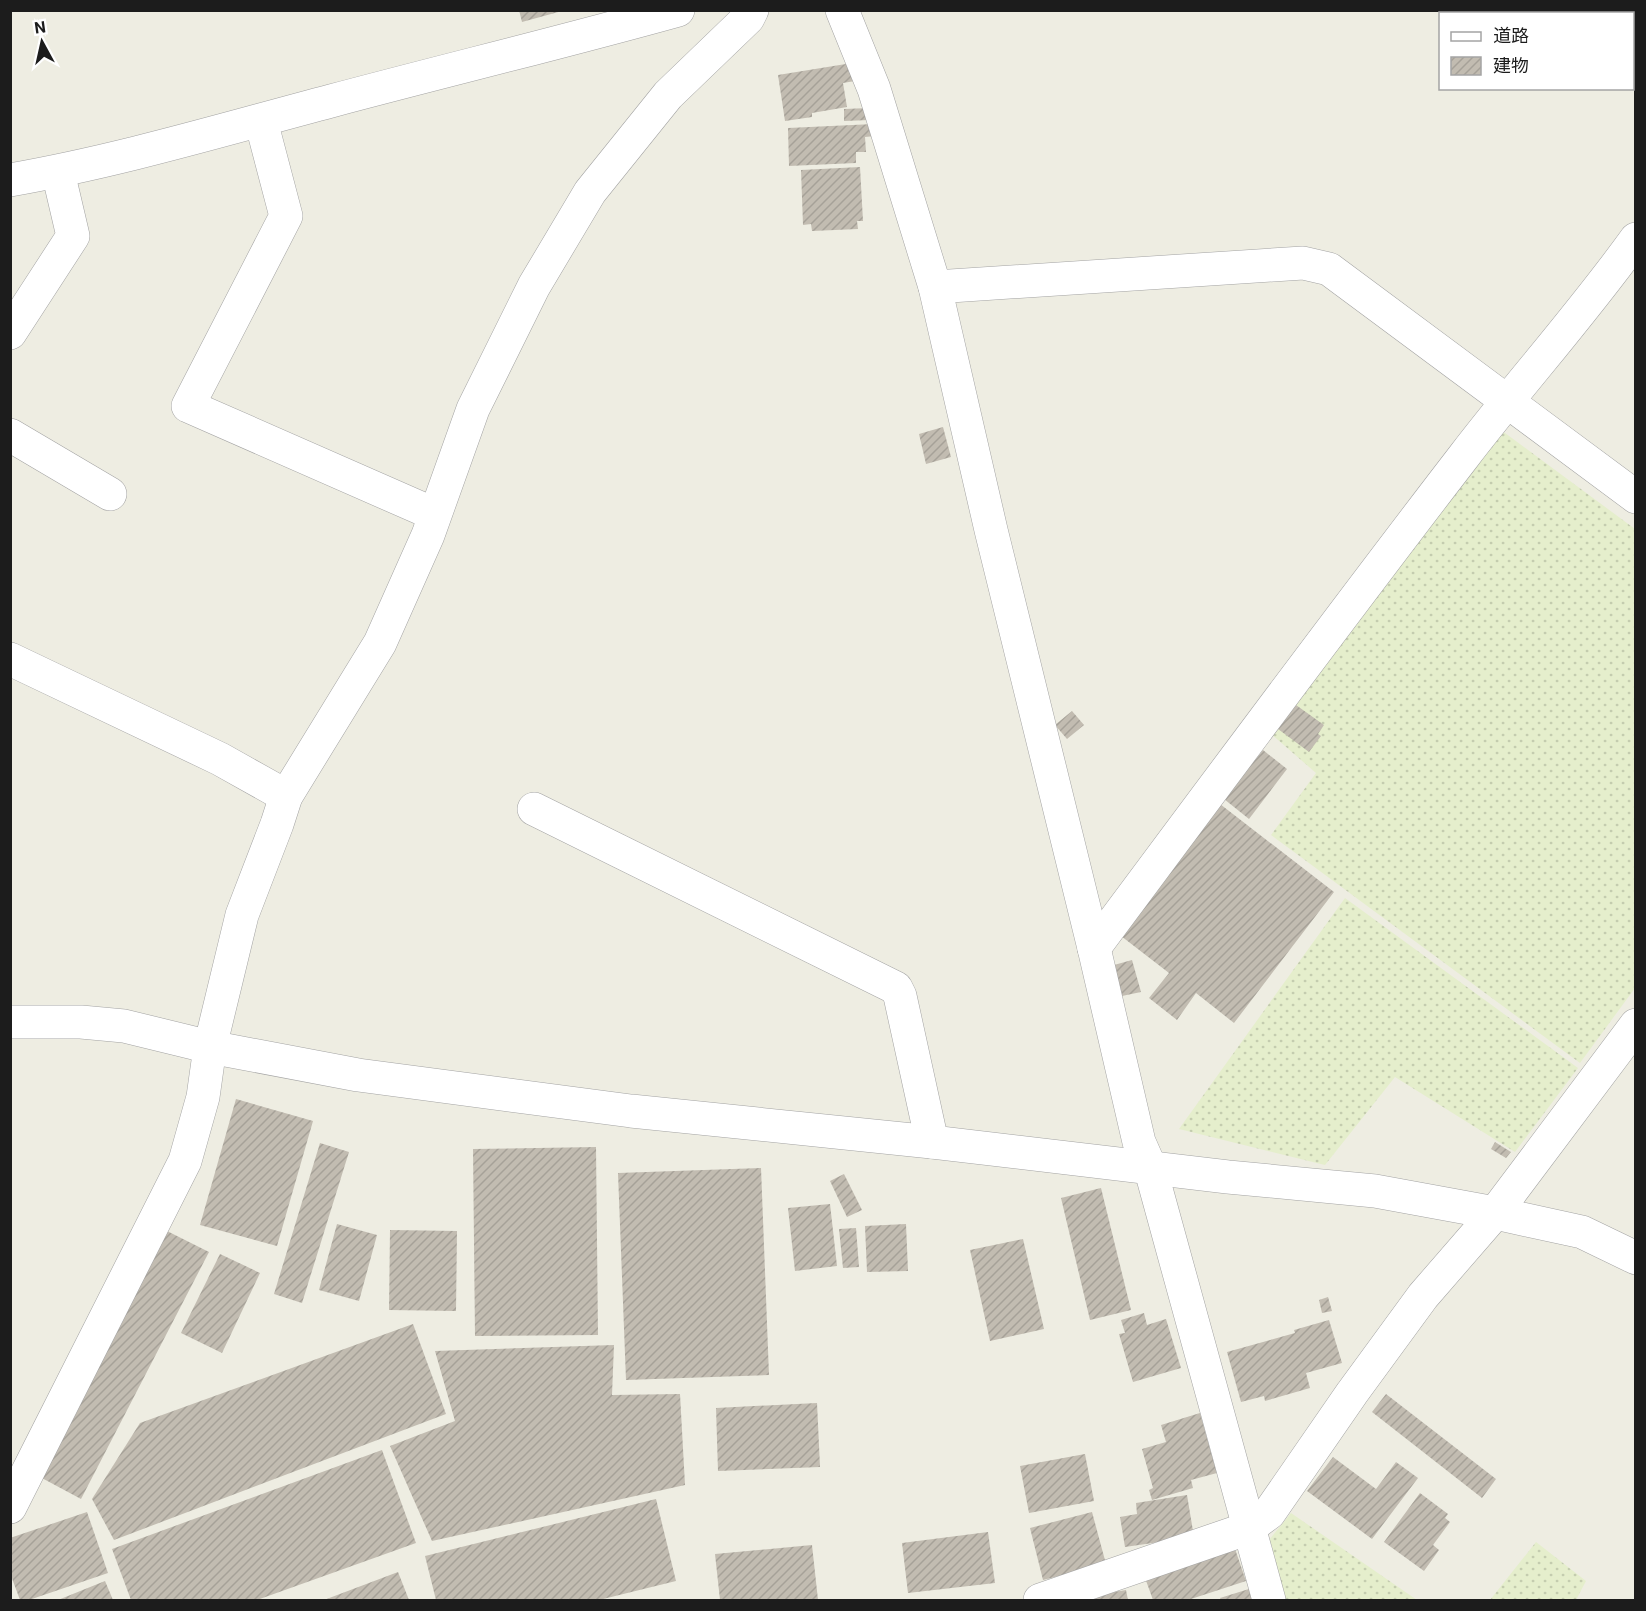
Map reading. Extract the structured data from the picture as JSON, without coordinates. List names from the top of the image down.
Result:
{
  "legend": ["道路", "建物"],
  "north": "top"
}
